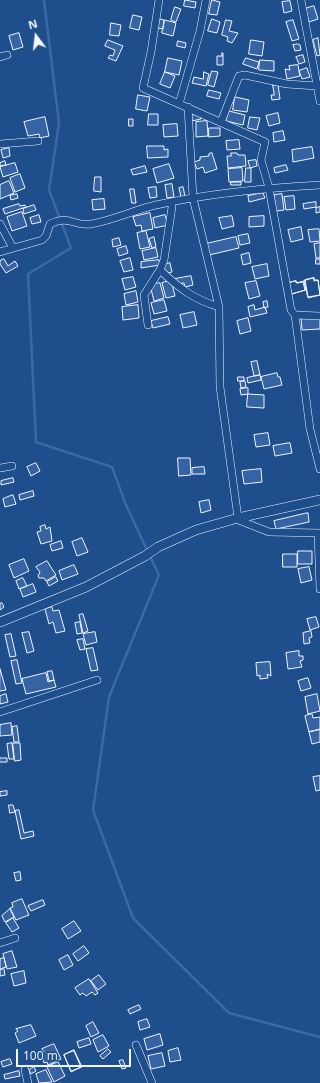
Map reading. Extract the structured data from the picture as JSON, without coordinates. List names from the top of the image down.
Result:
{
  "scale_bar": "100 m",
  "north": "top"
}
